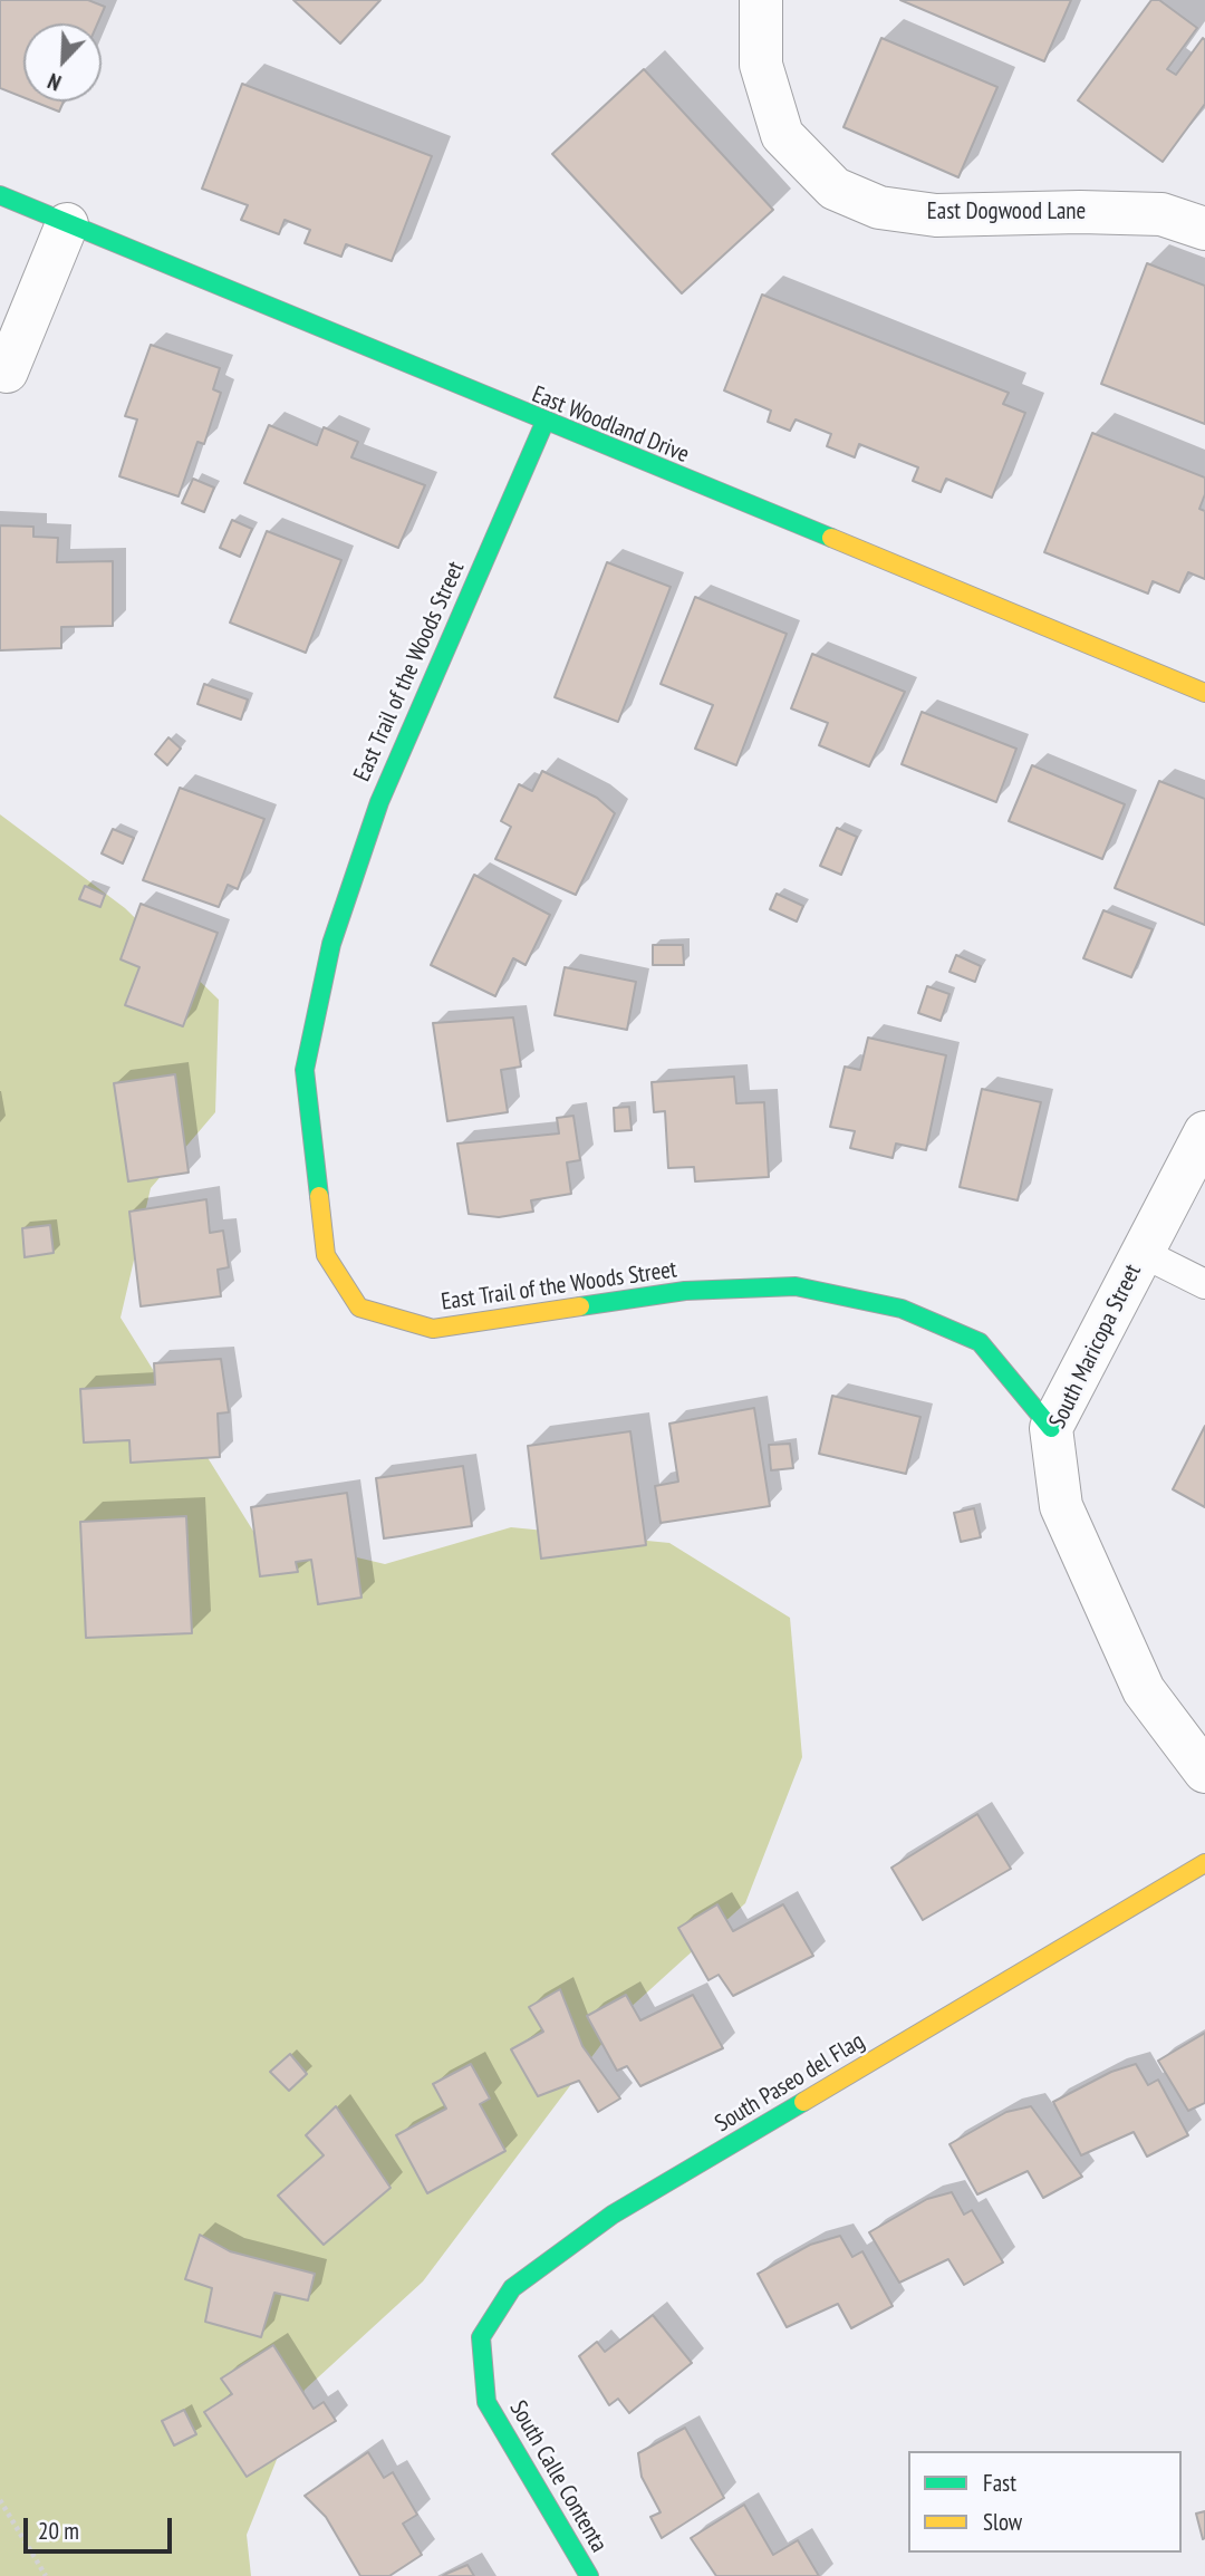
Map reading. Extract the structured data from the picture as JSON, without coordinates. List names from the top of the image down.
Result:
{
  "streets": {
    "street": [
      "East Dogwood Lane",
      "East Woodland Drive",
      "East Trail of the Woods Street",
      "South Maricopa Street",
      "South Paseo del Flag",
      "South Calle Contenta"
    ]
  },
  "crossings": [
    ["East Woodland Drive", "East Trail of the Woods Street"],
    ["East Trail of the Woods Street", "South Maricopa Street"],
    ["South Paseo del Flag", "South Calle Contenta"]
  ],
  "legend": ["Fast", "Slow"],
  "scale_bar": "20 m",
  "north": "bottom left"
}
